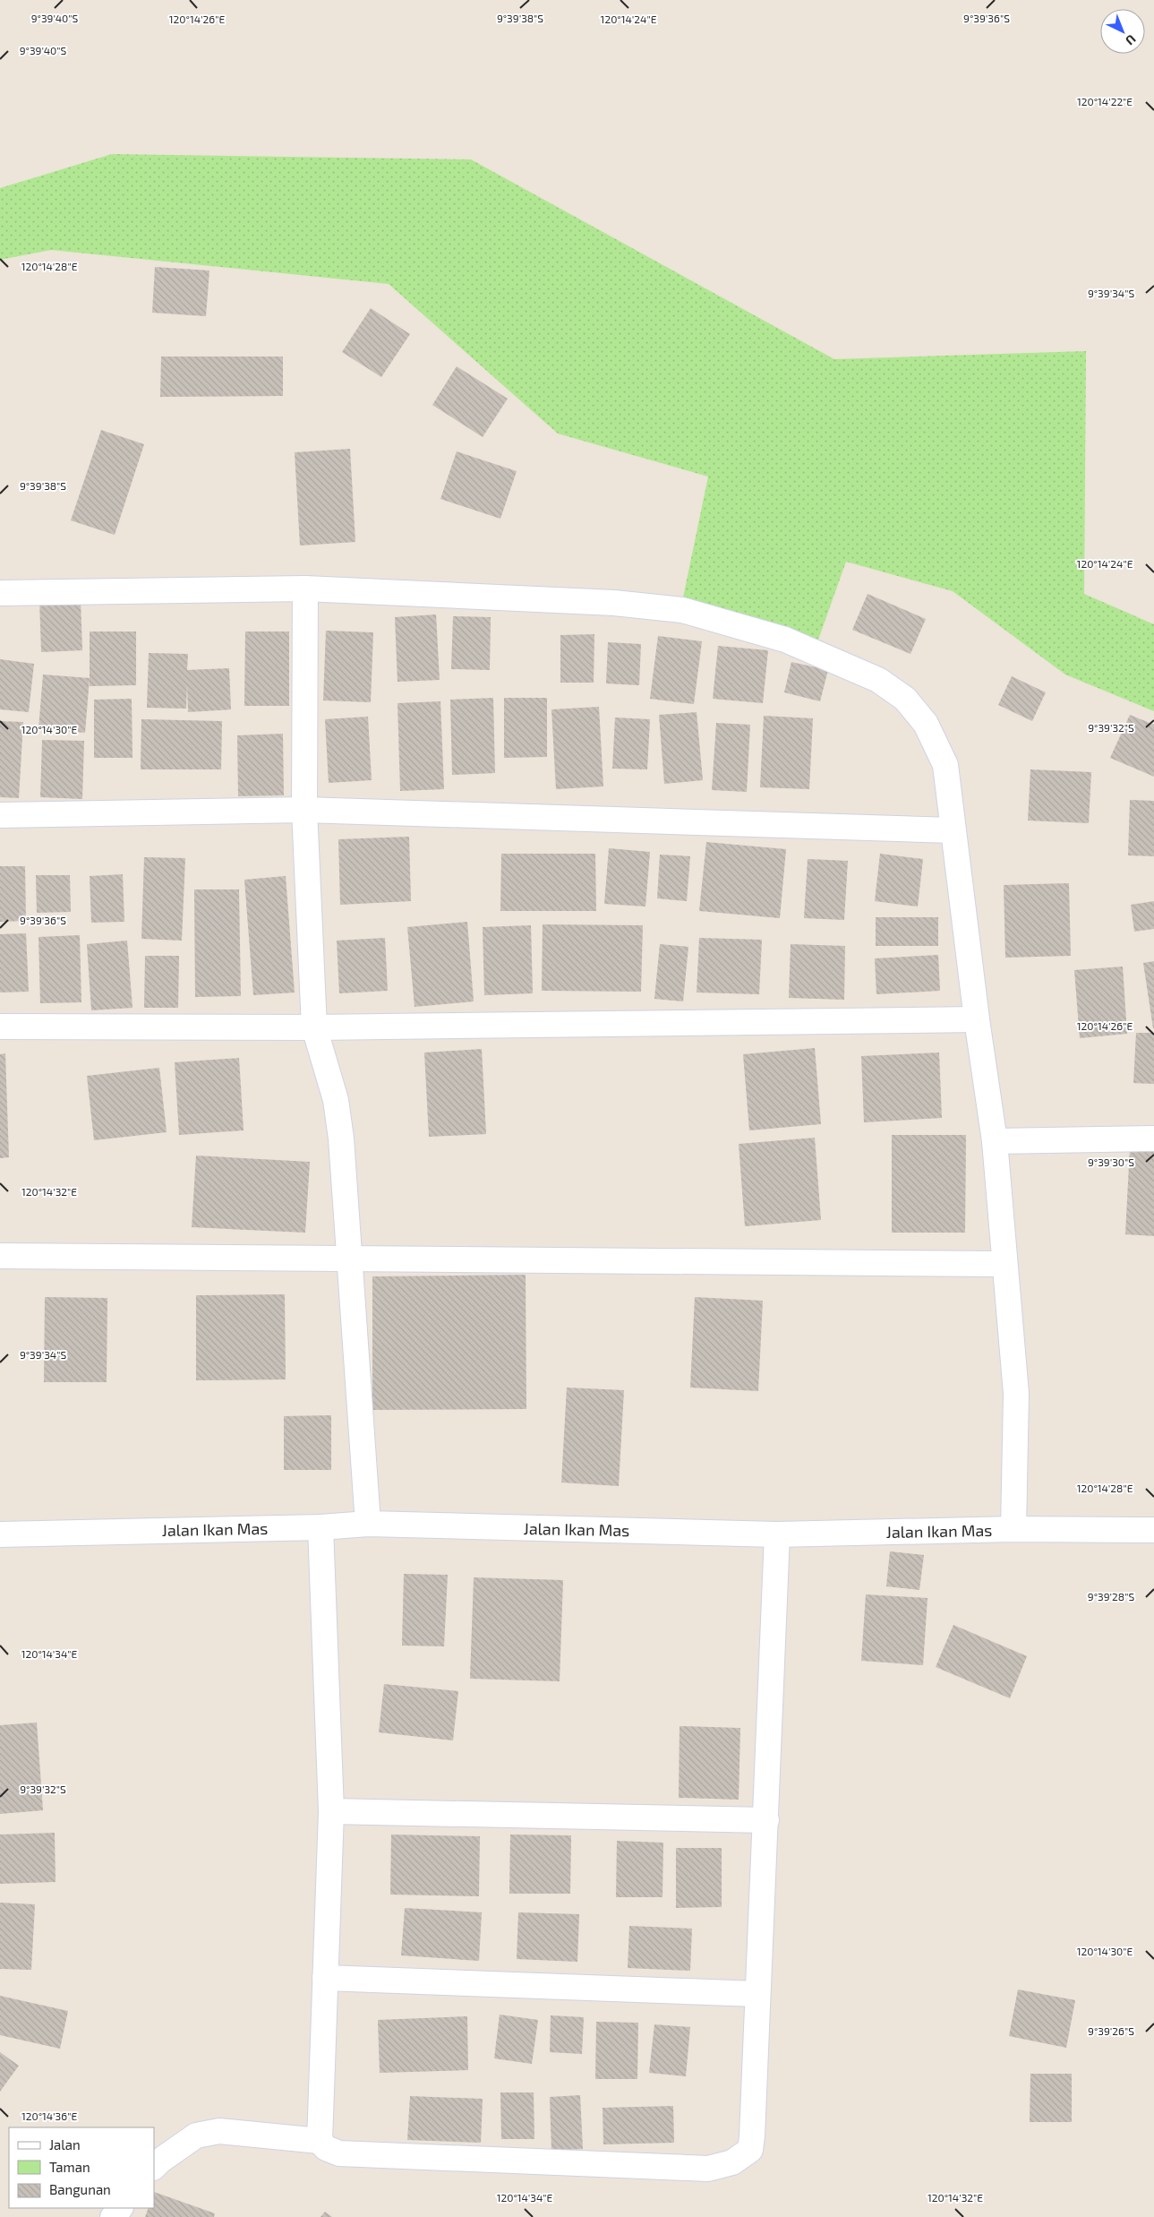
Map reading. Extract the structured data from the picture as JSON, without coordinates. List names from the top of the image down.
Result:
{
  "streets": {
    "street": ["Jalan Ikan Mas"]
  },
  "legend": ["Jalan", "Taman", "Bangunan"],
  "north": "bottom right",
  "coordinates": [
    "9°39'40\"S",
    "9°39'38\"S",
    "9°39'36\"S",
    "120°14'26\"E",
    "120°14'24\"E",
    "120°14'22\"E",
    "120°14'28\"E",
    "9°39'34\"S",
    "9°39'32\"S",
    "120°14'30\"E",
    "9°39'30\"S",
    "120°14'32\"E",
    "9°39'28\"S",
    "120°14'34\"E",
    "9°39'26\"S",
    "120°14'36\"E"
  ]
}
